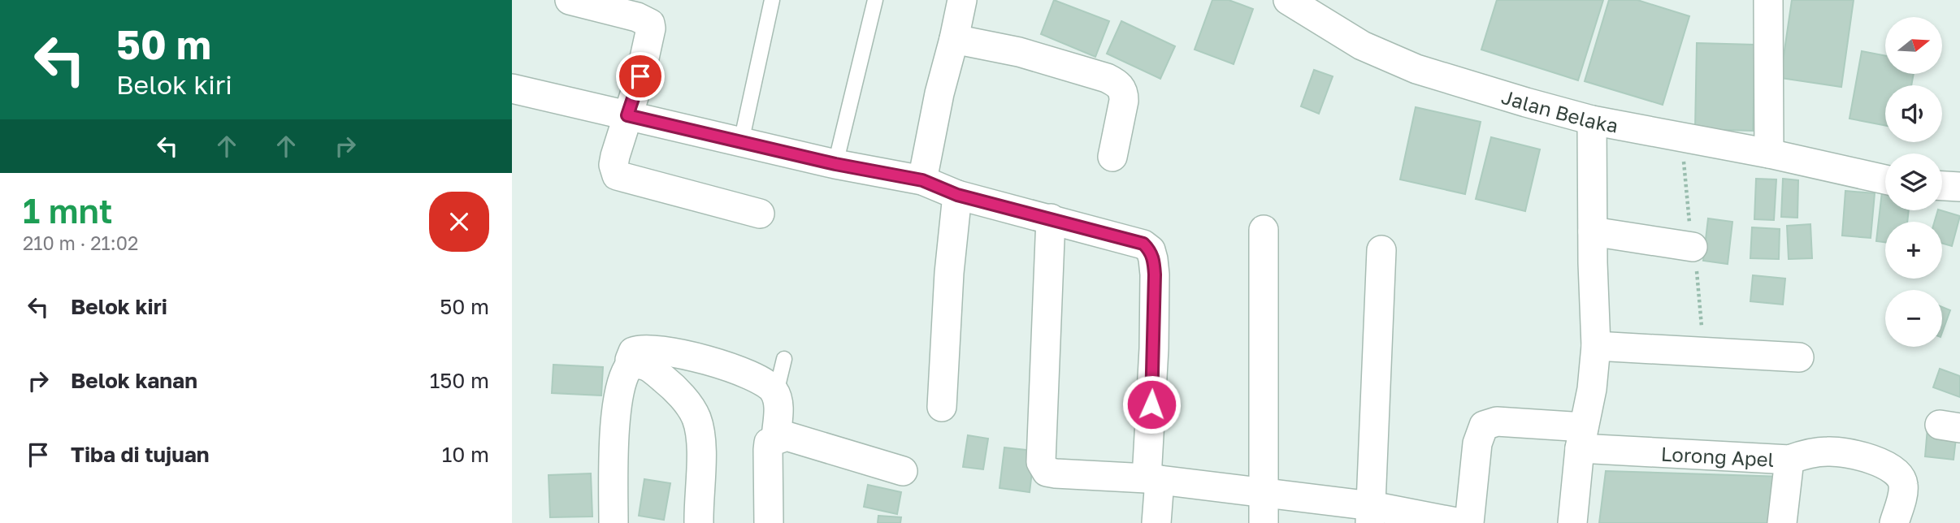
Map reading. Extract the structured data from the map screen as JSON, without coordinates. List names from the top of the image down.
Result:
{
  "streets": {
    "street": ["Jalan Belaka", "Lorong Apel"]
  },
  "north": "right",
  "page": {
    "turn": ["50 m", "Belok kiri"],
    "map_buttons": ["+", "−"],
    "heading": ["1 mnt", "210 m · 21:02"],
    "list": [
      {
        "name": "Belok kiri",
        "value": "50 m"
      },
      {
        "name": "Belok kanan",
        "value": "150 m"
      },
      {
        "name": "Tiba di tujuan",
        "value": "10 m"
      }
    ]
  }
}
